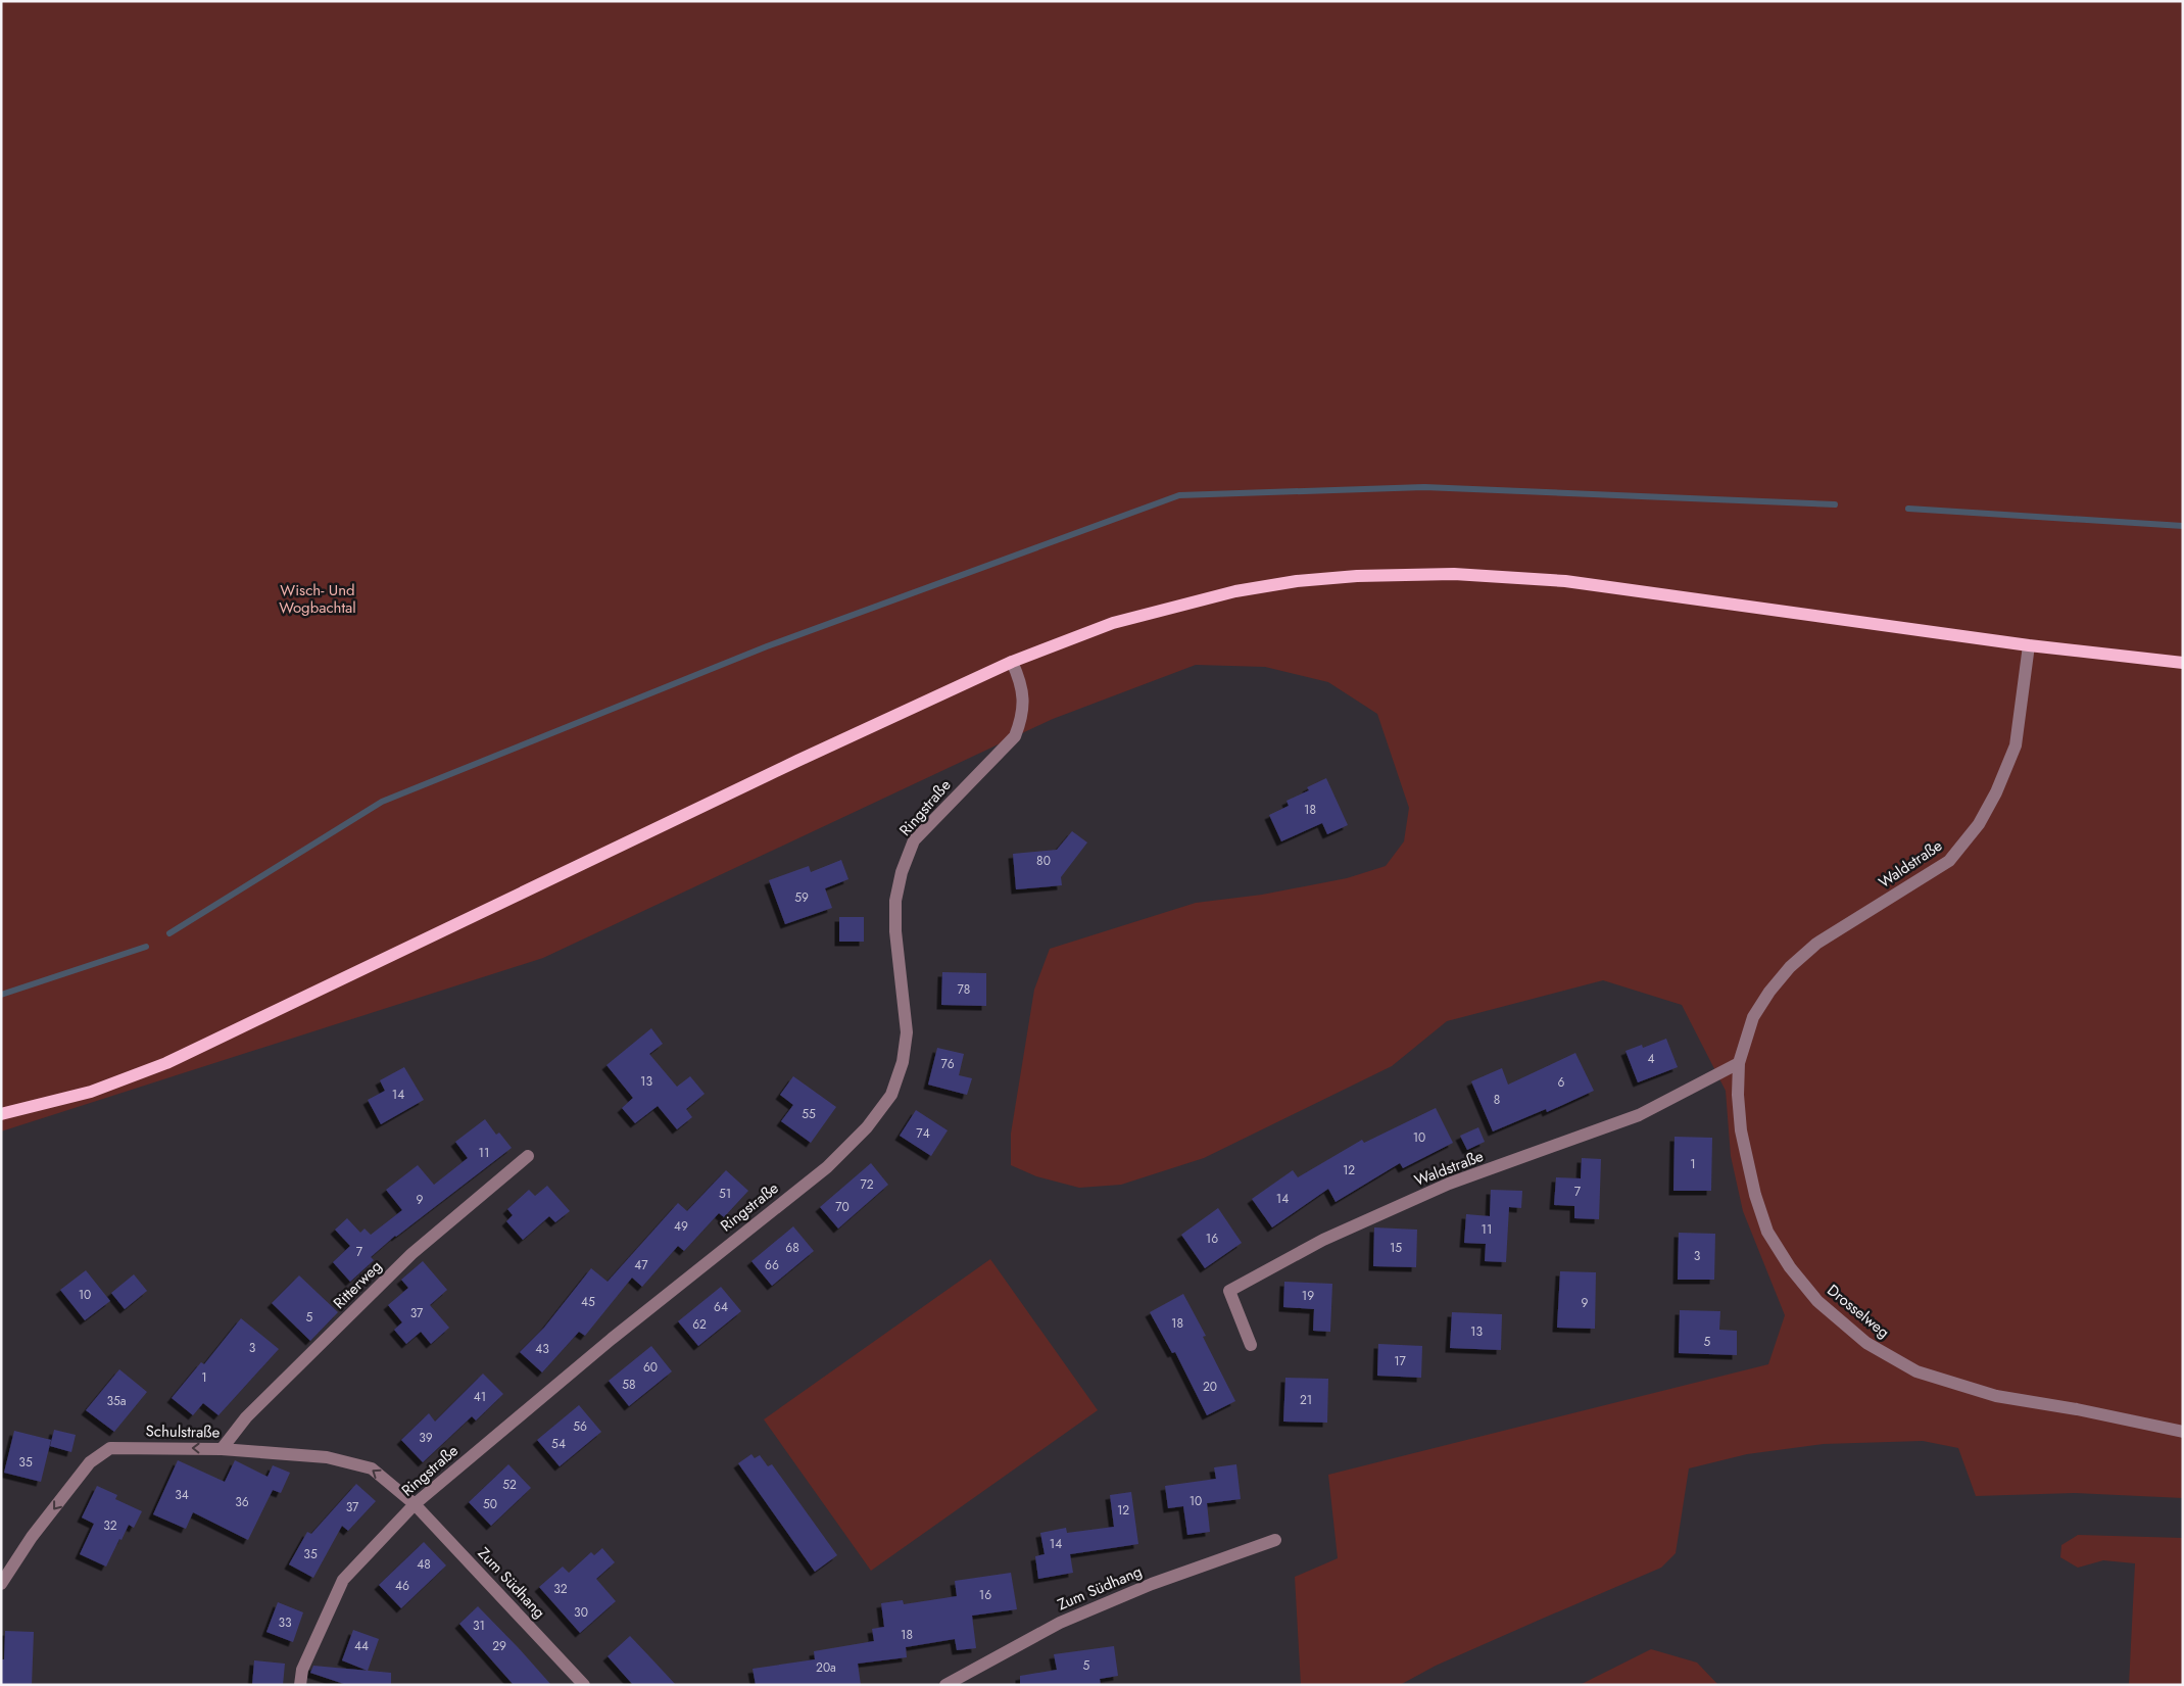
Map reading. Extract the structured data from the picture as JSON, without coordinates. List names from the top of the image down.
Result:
{
  "streets": {
    "street": [
      "Ringstraße",
      "Waldstraße",
      "Ritterweg",
      "Drosselweg",
      "Schulstraße",
      "Zum Südhang"
    ]
  },
  "crossings": [
    ["Ringstraße", "Schulstraße"],
    ["Ringstraße", "Zum Südhang"],
    ["Waldstraße", "Drosselweg"],
    ["Ritterweg", "Schulstraße"],
    ["Schulstraße", "Zum Südhang"]
  ],
  "one_way": ["Schulstraße"],
  "parks": ["Wisch- Und Wogbachtal"],
  "house_numbers": [
    "18",
    "80",
    "59",
    "78",
    "4",
    "76",
    "13",
    "6",
    "14",
    "8",
    "55",
    "74",
    "10",
    "11",
    "1",
    "12",
    "72",
    "7",
    "51",
    "14",
    "9",
    "70",
    "49",
    "11",
    "16",
    "68",
    "15",
    "7",
    "3",
    "47",
    "66",
    "10",
    "19",
    "45",
    "9",
    "64",
    "37",
    "5",
    "18",
    "62",
    "13",
    "5",
    "3",
    "43",
    "17",
    "60",
    "1",
    "58",
    "20",
    "41",
    "21",
    "35a",
    "56",
    "39",
    "54",
    "35",
    "52",
    "34",
    "10",
    "36",
    "50",
    "37",
    "12",
    "32",
    "14",
    "35",
    "48",
    "46",
    "32",
    "16",
    "30",
    "33",
    "31",
    "18",
    "44",
    "29",
    "5",
    "20a"
  ]
}
